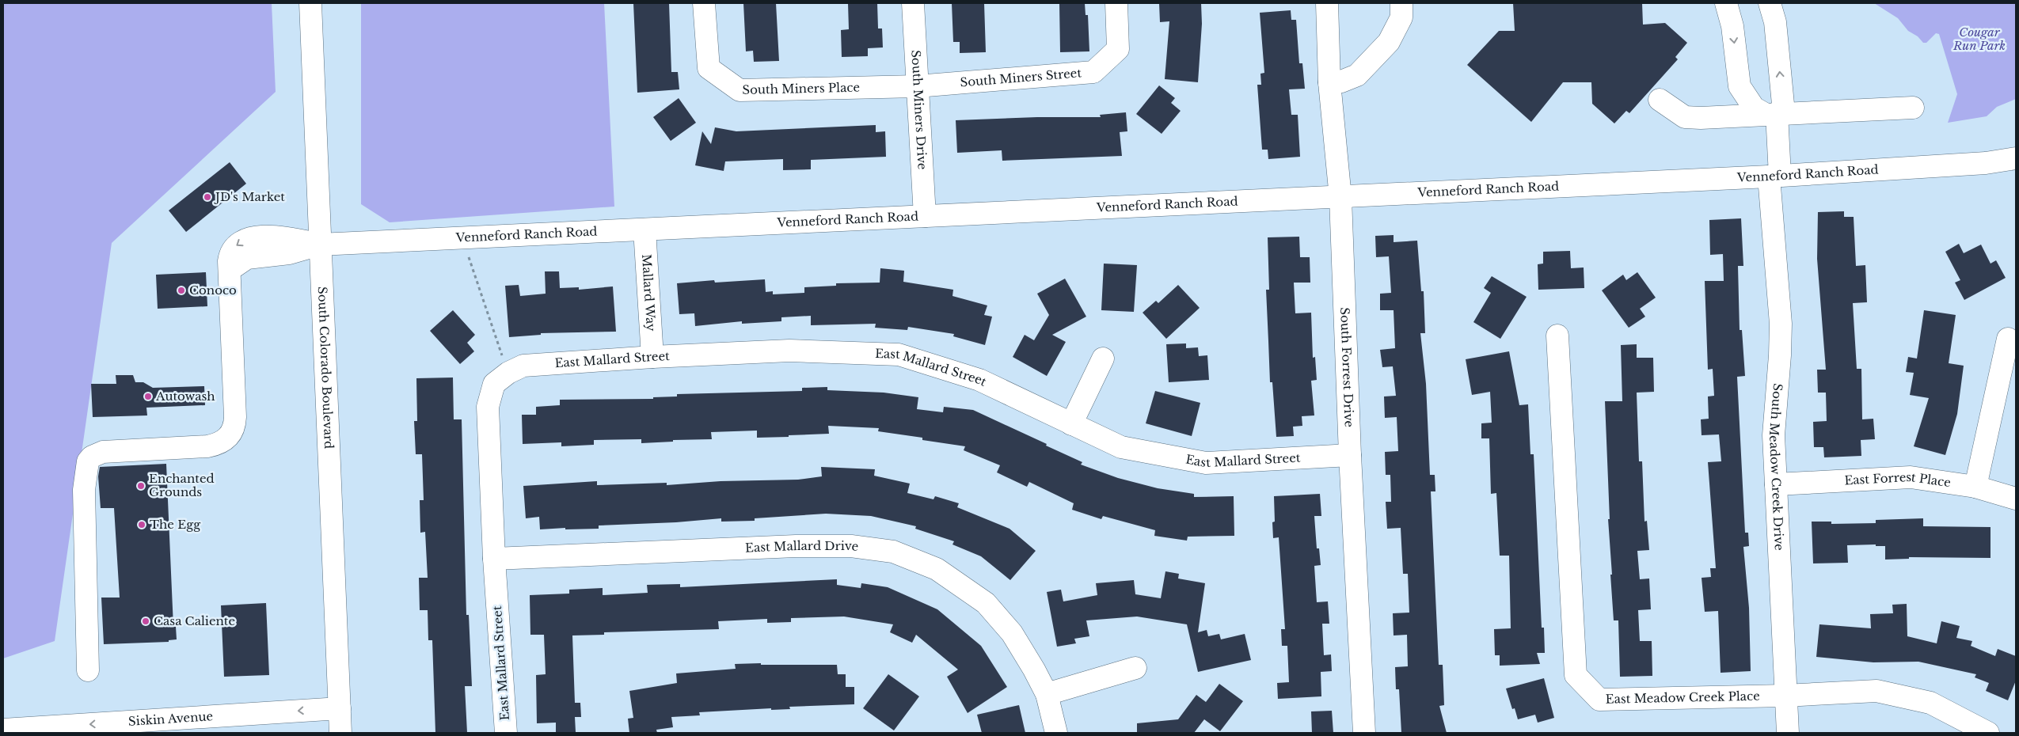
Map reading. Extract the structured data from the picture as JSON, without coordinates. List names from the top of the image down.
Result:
{
  "streets": {
    "street": [
      "South Miners Street",
      "South Miners Place",
      "South Miners Drive",
      "Venneford Ranch Road",
      "Mallard Way",
      "East Mallard Street",
      "South Colorado Boulevard",
      "South Forrest Drive",
      "South Meadow Creek Drive",
      "East Forrest Place",
      "East Mallard Drive",
      "East Meadow Creek Place",
      "Siskin Avenue"
    ]
  },
  "crossings": [
    ["South Miners Street", "South Miners Place"],
    ["South Miners Street", "South Miners Drive"],
    ["South Miners Place", "South Miners Drive"],
    ["South Miners Drive", "Venneford Ranch Road"],
    ["Venneford Ranch Road", "Mallard Way"],
    ["Venneford Ranch Road", "South Colorado Boulevard"],
    ["Venneford Ranch Road", "South Forrest Drive"],
    ["Venneford Ranch Road", "South Meadow Creek Drive"],
    ["Mallard Way", "East Mallard Street"],
    ["East Mallard Street", "South Forrest Drive"],
    ["East Mallard Street", "East Mallard Drive"],
    ["South Colorado Boulevard", "Siskin Avenue"],
    ["South Meadow Creek Drive", "East Forrest Place"],
    ["South Meadow Creek Drive", "East Meadow Creek Place"]
  ],
  "one_way": ["Siskin Avenue"],
  "parks": ["Cougar Run Park"],
  "places": [
    "JD's Market",
    "Conoco",
    "Autowash",
    "Enchanted Grounds",
    "The Egg",
    "Casa Caliente"
  ]
}
